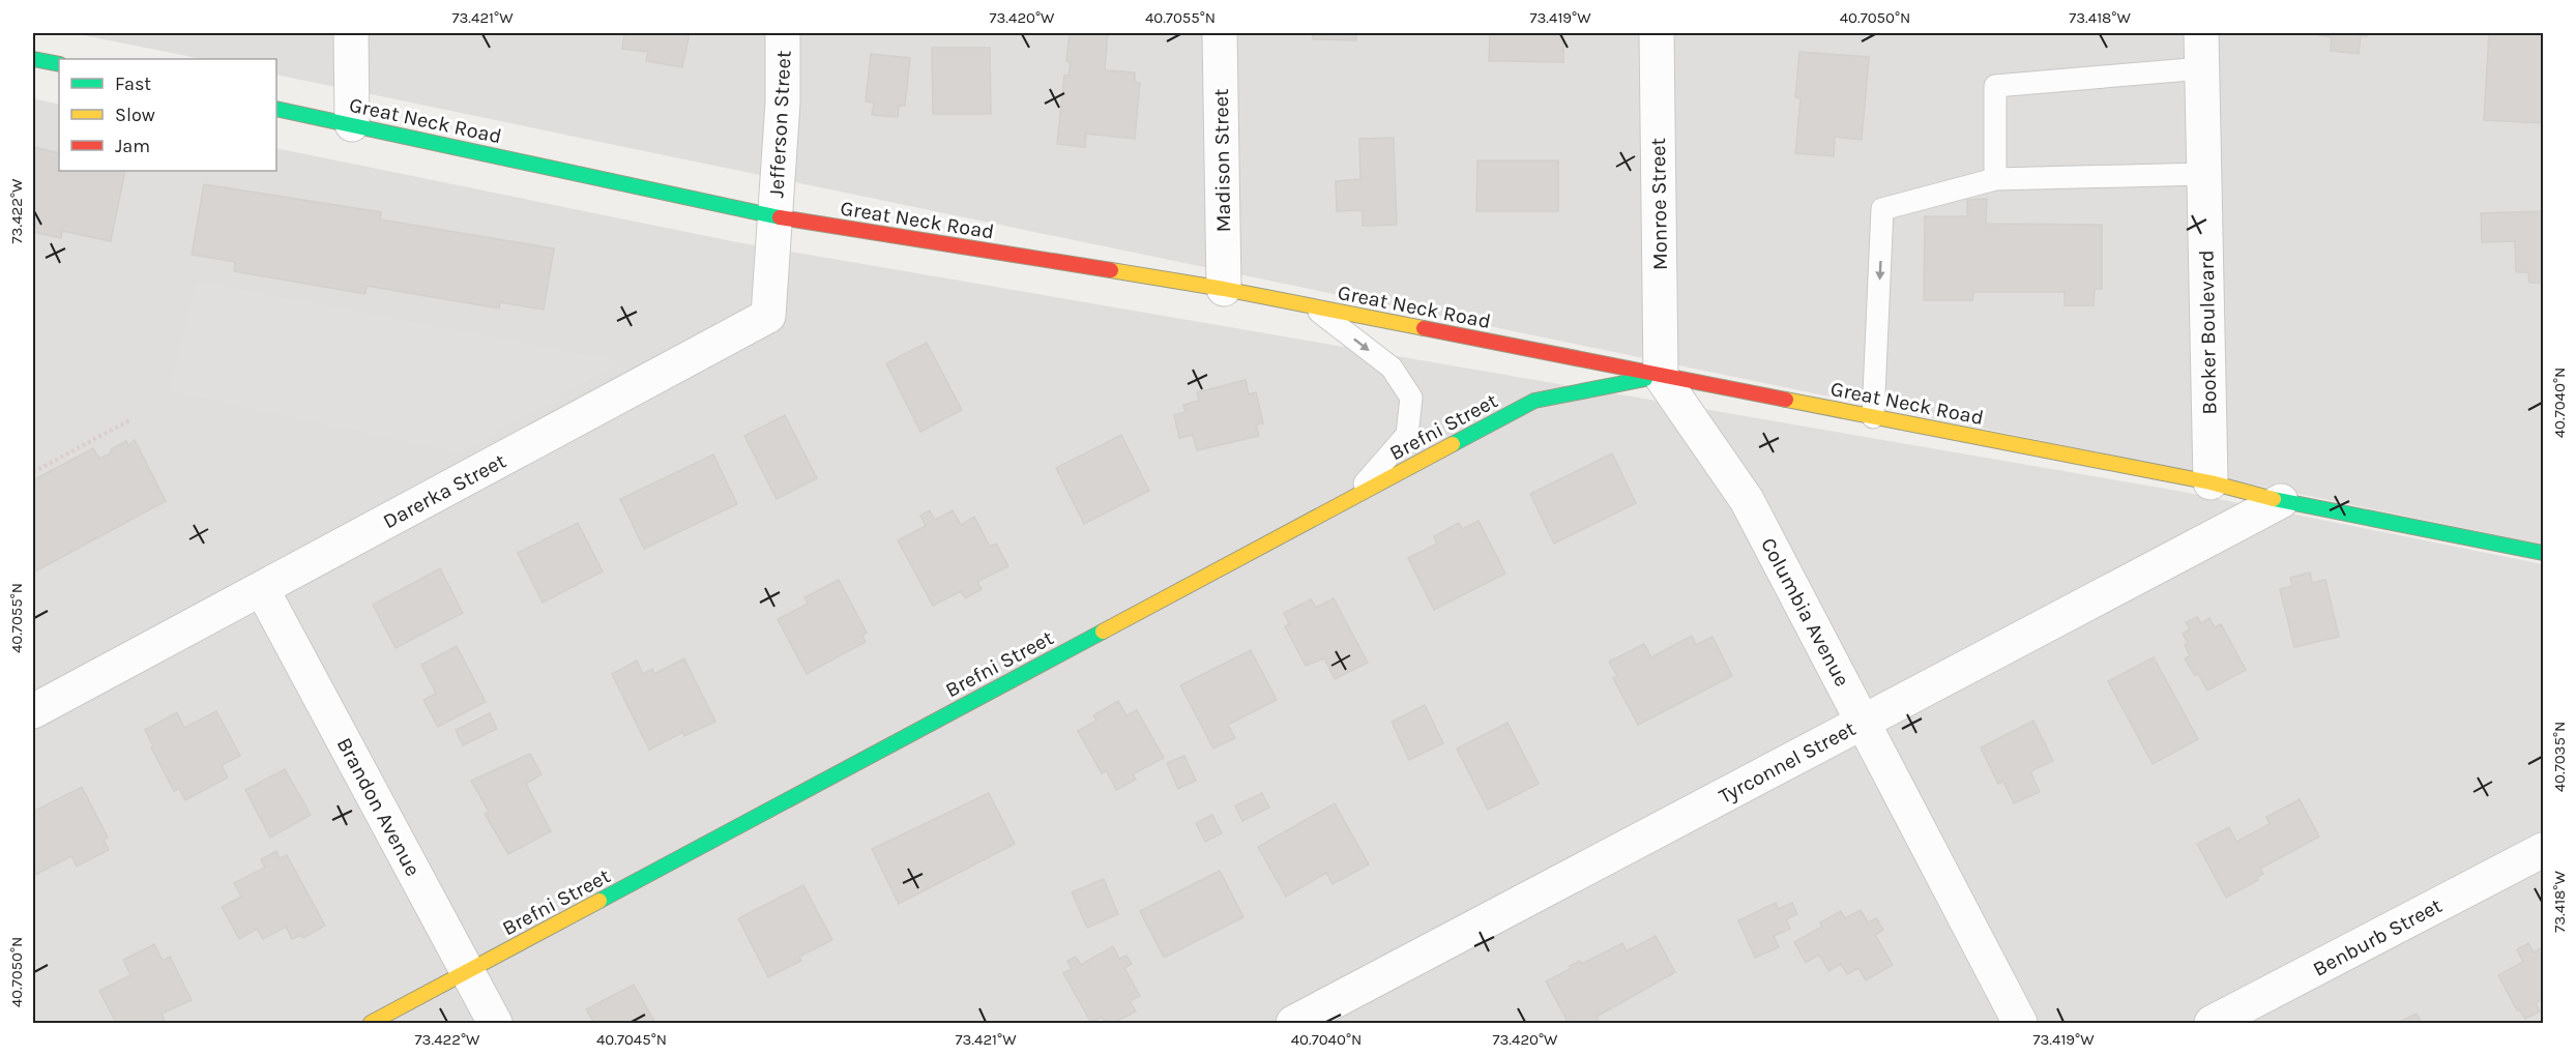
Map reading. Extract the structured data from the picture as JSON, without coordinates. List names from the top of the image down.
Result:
{
  "streets": {
    "main road": ["Great Neck Road", "Brefni Street"],
    "street": [
      "Jefferson Street",
      "Madison Street",
      "Monroe Street",
      "Booker Boulevard",
      "Darerka Street",
      "Columbia Avenue",
      "Tyrconnel Street",
      "Brandon Avenue",
      "Benburb Street"
    ]
  },
  "crossings": [
    ["Great Neck Road", "Jefferson Street"],
    ["Great Neck Road", "Madison Street"],
    ["Great Neck Road", "Monroe Street"],
    ["Great Neck Road", "Booker Boulevard"],
    ["Great Neck Road", "Brefni Street"],
    ["Great Neck Road", "Darerka Street"],
    ["Great Neck Road", "Columbia Avenue"],
    ["Great Neck Road", "Tyrconnel Street"],
    ["Jefferson Street", "Darerka Street"],
    ["Monroe Street", "Brefni Street"],
    ["Monroe Street", "Columbia Avenue"],
    ["Brefni Street", "Columbia Avenue"],
    ["Brefni Street", "Brandon Avenue"],
    ["Darerka Street", "Brandon Avenue"],
    ["Columbia Avenue", "Tyrconnel Street"]
  ],
  "legend": ["Fast", "Slow", "Jam"],
  "coordinates": [
    "73.421°W",
    "73.420°W",
    "40.7055°N",
    "73.419°W",
    "40.7050°N",
    "73.418°W",
    "73.422°W",
    "40.7040°N",
    "40.7035°N",
    "40.7045°N"
  ]
}
